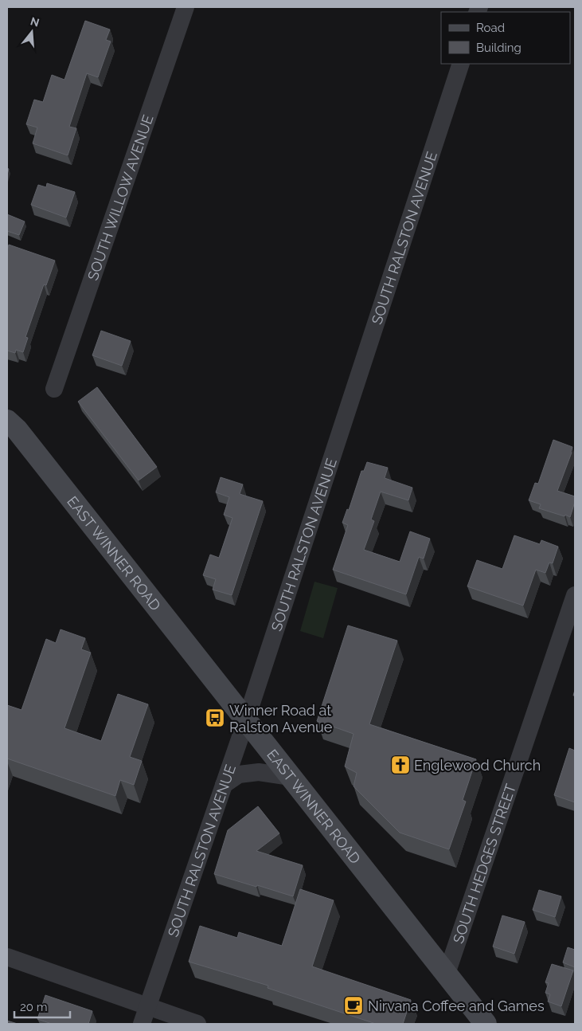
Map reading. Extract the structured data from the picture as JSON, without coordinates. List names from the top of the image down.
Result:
{
  "streets": {
    "street": [
      "SOUTH WILLOW AVENUE",
      "SOUTH RALSTON AVENUE",
      "EAST WINNER ROAD",
      "SOUTH HEDGES STREET"
    ]
  },
  "crossings": [
    ["SOUTH RALSTON AVENUE", "EAST WINNER ROAD"],
    ["EAST WINNER ROAD", "SOUTH HEDGES STREET"]
  ],
  "places": {
    "bus stop": ["Winner Road at Ralston Avenue"],
    "church": ["Englewood Church"],
    "cafe": ["Nirvana Coffee and Games"]
  },
  "legend": ["Road", "Building"],
  "scale_bar": "20 m",
  "north": "top"
}
